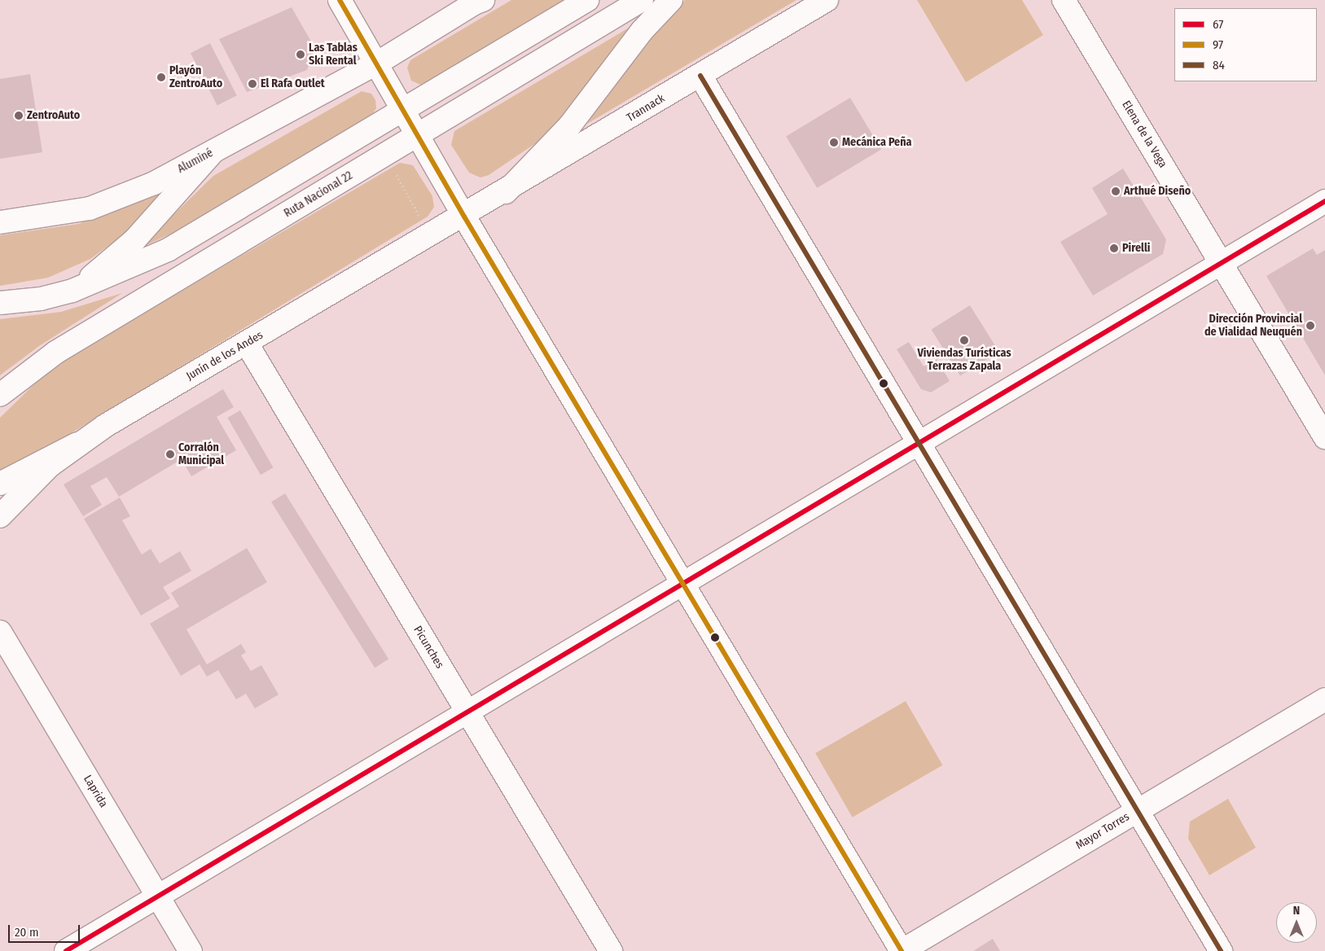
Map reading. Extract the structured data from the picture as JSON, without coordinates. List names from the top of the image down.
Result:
{
  "streets": {
    "street": [
      "Trannack",
      "Elena de la Vega",
      "Aluminé",
      "Ruta Nacional 22",
      "Junín de los Andes",
      "Picunches",
      "Laprida",
      "Mayor Torres"
    ]
  },
  "crossings": [
    ["Trannack", "Junín de los Andes"],
    ["Junín de los Andes", "Picunches"]
  ],
  "places": [
    "Las Tablas Ski Rental",
    "Playón ZentroAuto",
    "El Rafa Outlet",
    "ZentroAuto",
    "Mecánica Peña",
    "Arthué Diseño",
    "Pirelli",
    "Dirección Provincial de Vialidad Neuquén",
    "Viviendas Turísticas Terrazas Zapala",
    "Corralón Municipal"
  ],
  "lines": ["transit line 97", "transit line 84", "transit line 67"],
  "legend": ["67", "97", "84"],
  "scale_bar": "20 m",
  "north": "top"
}
